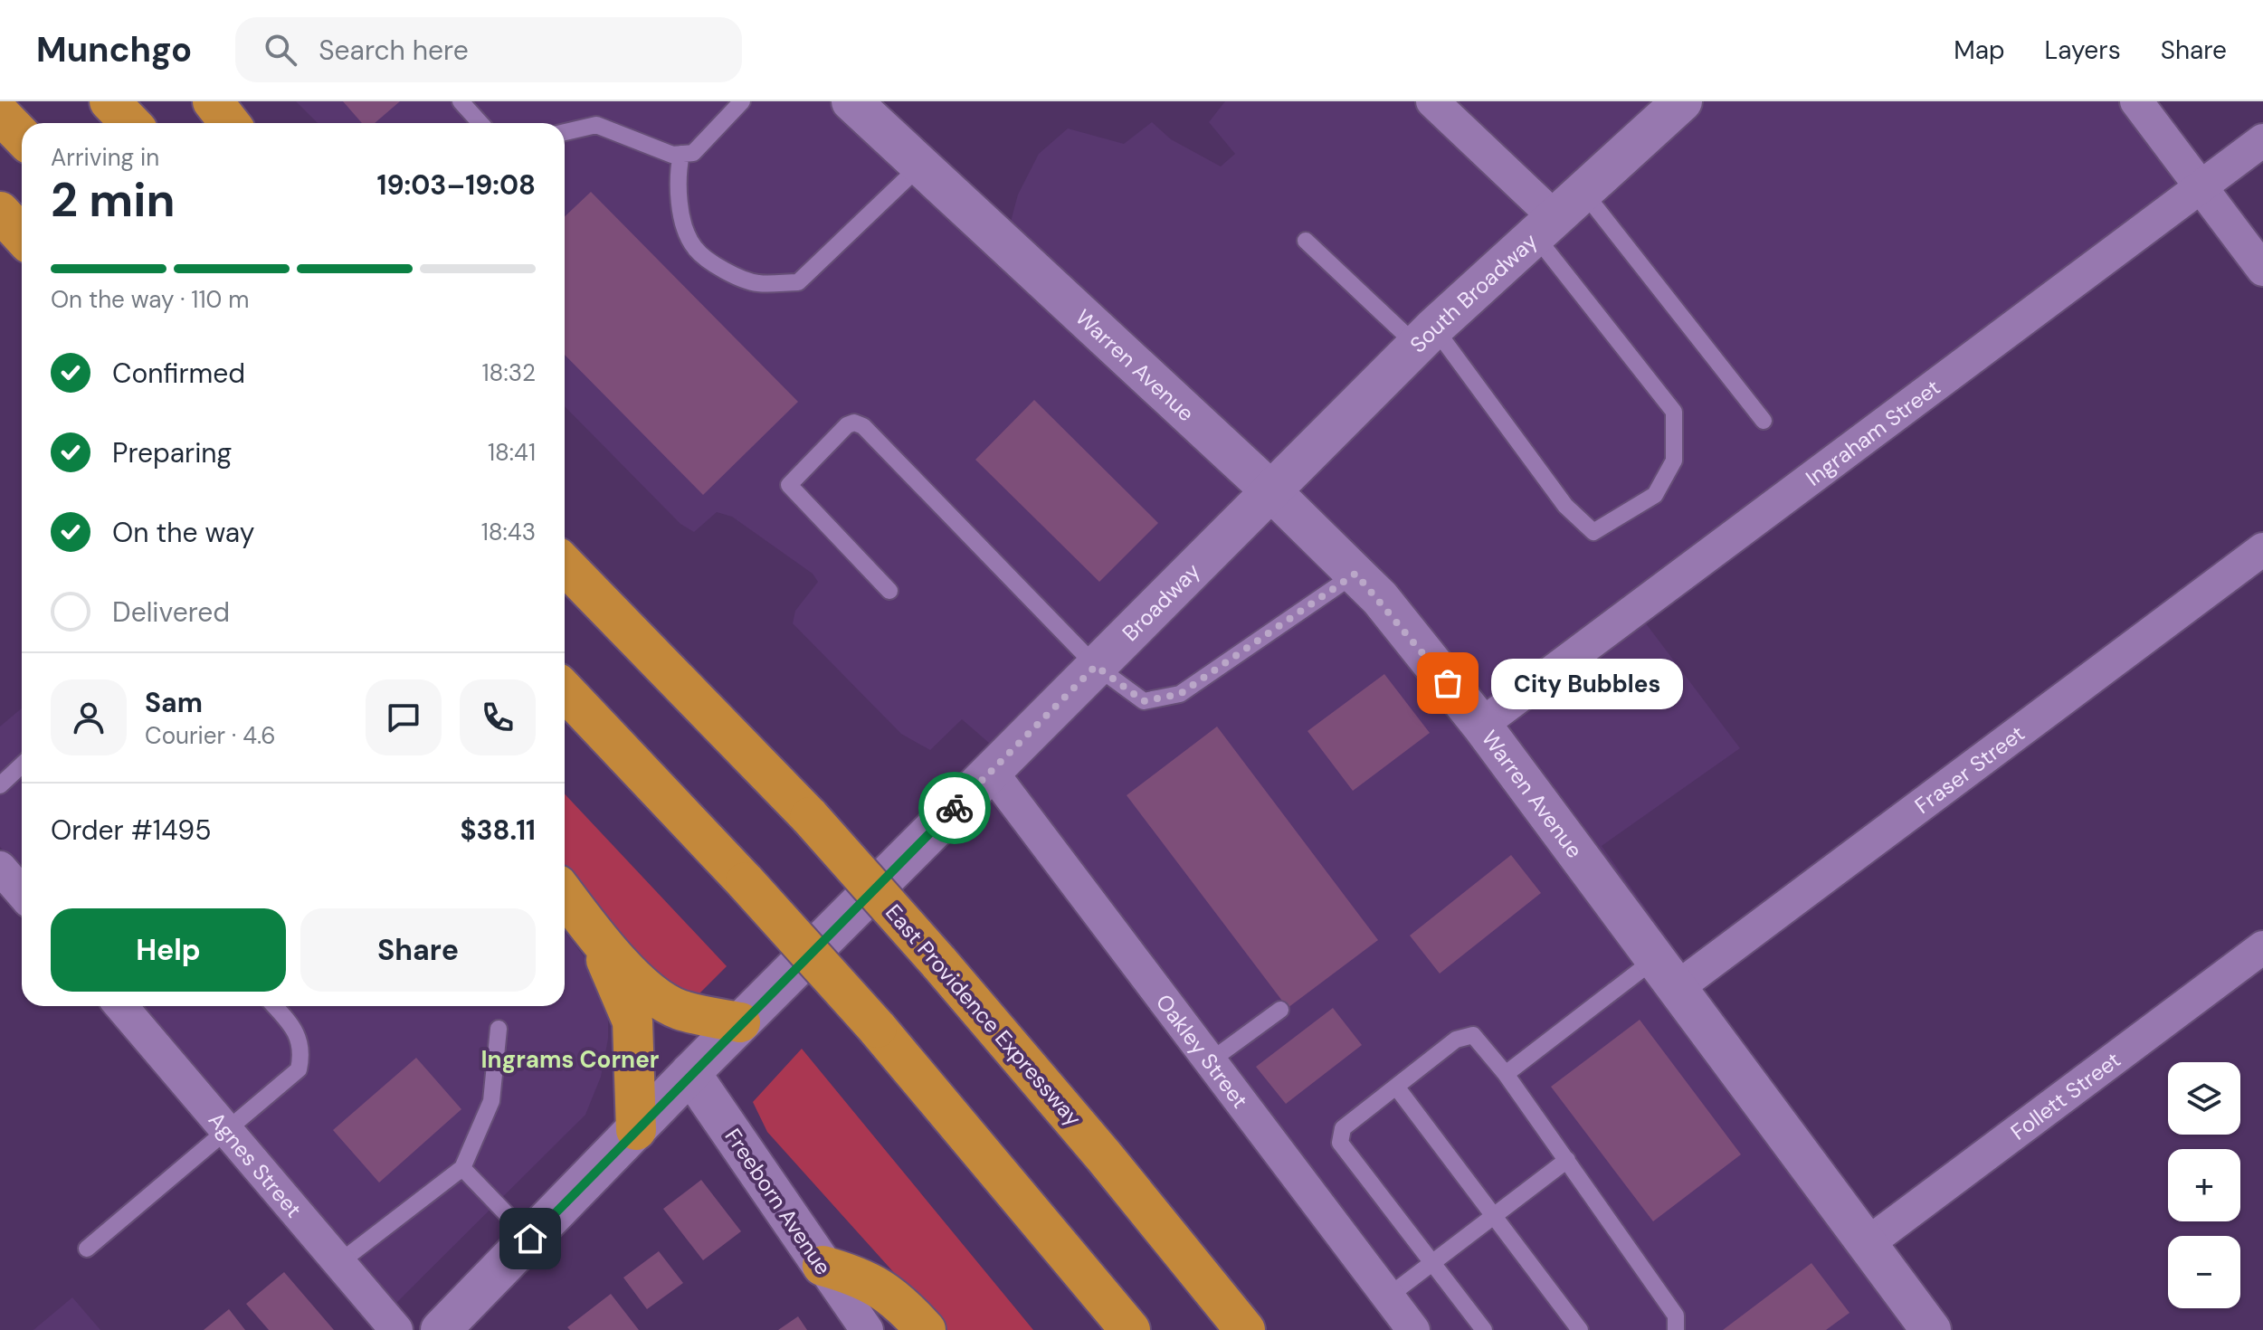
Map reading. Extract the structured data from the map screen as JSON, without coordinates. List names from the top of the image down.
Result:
{
  "streets": {
    "highway": ["East Providence Expressway"],
    "main road": [
      "South Broadway",
      "Warren Avenue",
      "Broadway",
      "Freeborn Avenue"
    ],
    "street": [
      "Ingraham Street",
      "Fraser Street",
      "Oakley Street",
      "Follett Street",
      "Agnes Street"
    ]
  },
  "crossings": [
    ["South Broadway", "Warren Avenue"],
    ["South Broadway", "Broadway"],
    ["Warren Avenue", "Ingraham Street"],
    ["Warren Avenue", "Broadway"],
    ["Warren Avenue", "Fraser Street"],
    ["Warren Avenue", "Follett Street"],
    ["Broadway", "Oakley Street"],
    ["Broadway", "Freeborn Avenue"]
  ],
  "districts": ["Ingrams Corner"],
  "places": ["City Bubbles"],
  "page": {
    "header": "Munchgo",
    "search": "Search here",
    "nav": ["Map", "Layers", "Share"],
    "heading": ["2 min", "Arriving in", "19:03–19:08"],
    "panel": [
      "Sam",
      "Courier · 4.6",
      "Order #1495",
      "$38.11"
    ],
    "bar": "On the way · 110 m",
    "list": [
      ["Confirmed", "18:32"],
      ["Preparing", "18:41"],
      ["On the way", "18:43"],
      "Delivered"
    ],
    "bubble": "City Bubbles",
    "buttons": ["Help", "Share"],
    "map_buttons": ["+", "−"]
  }
}
